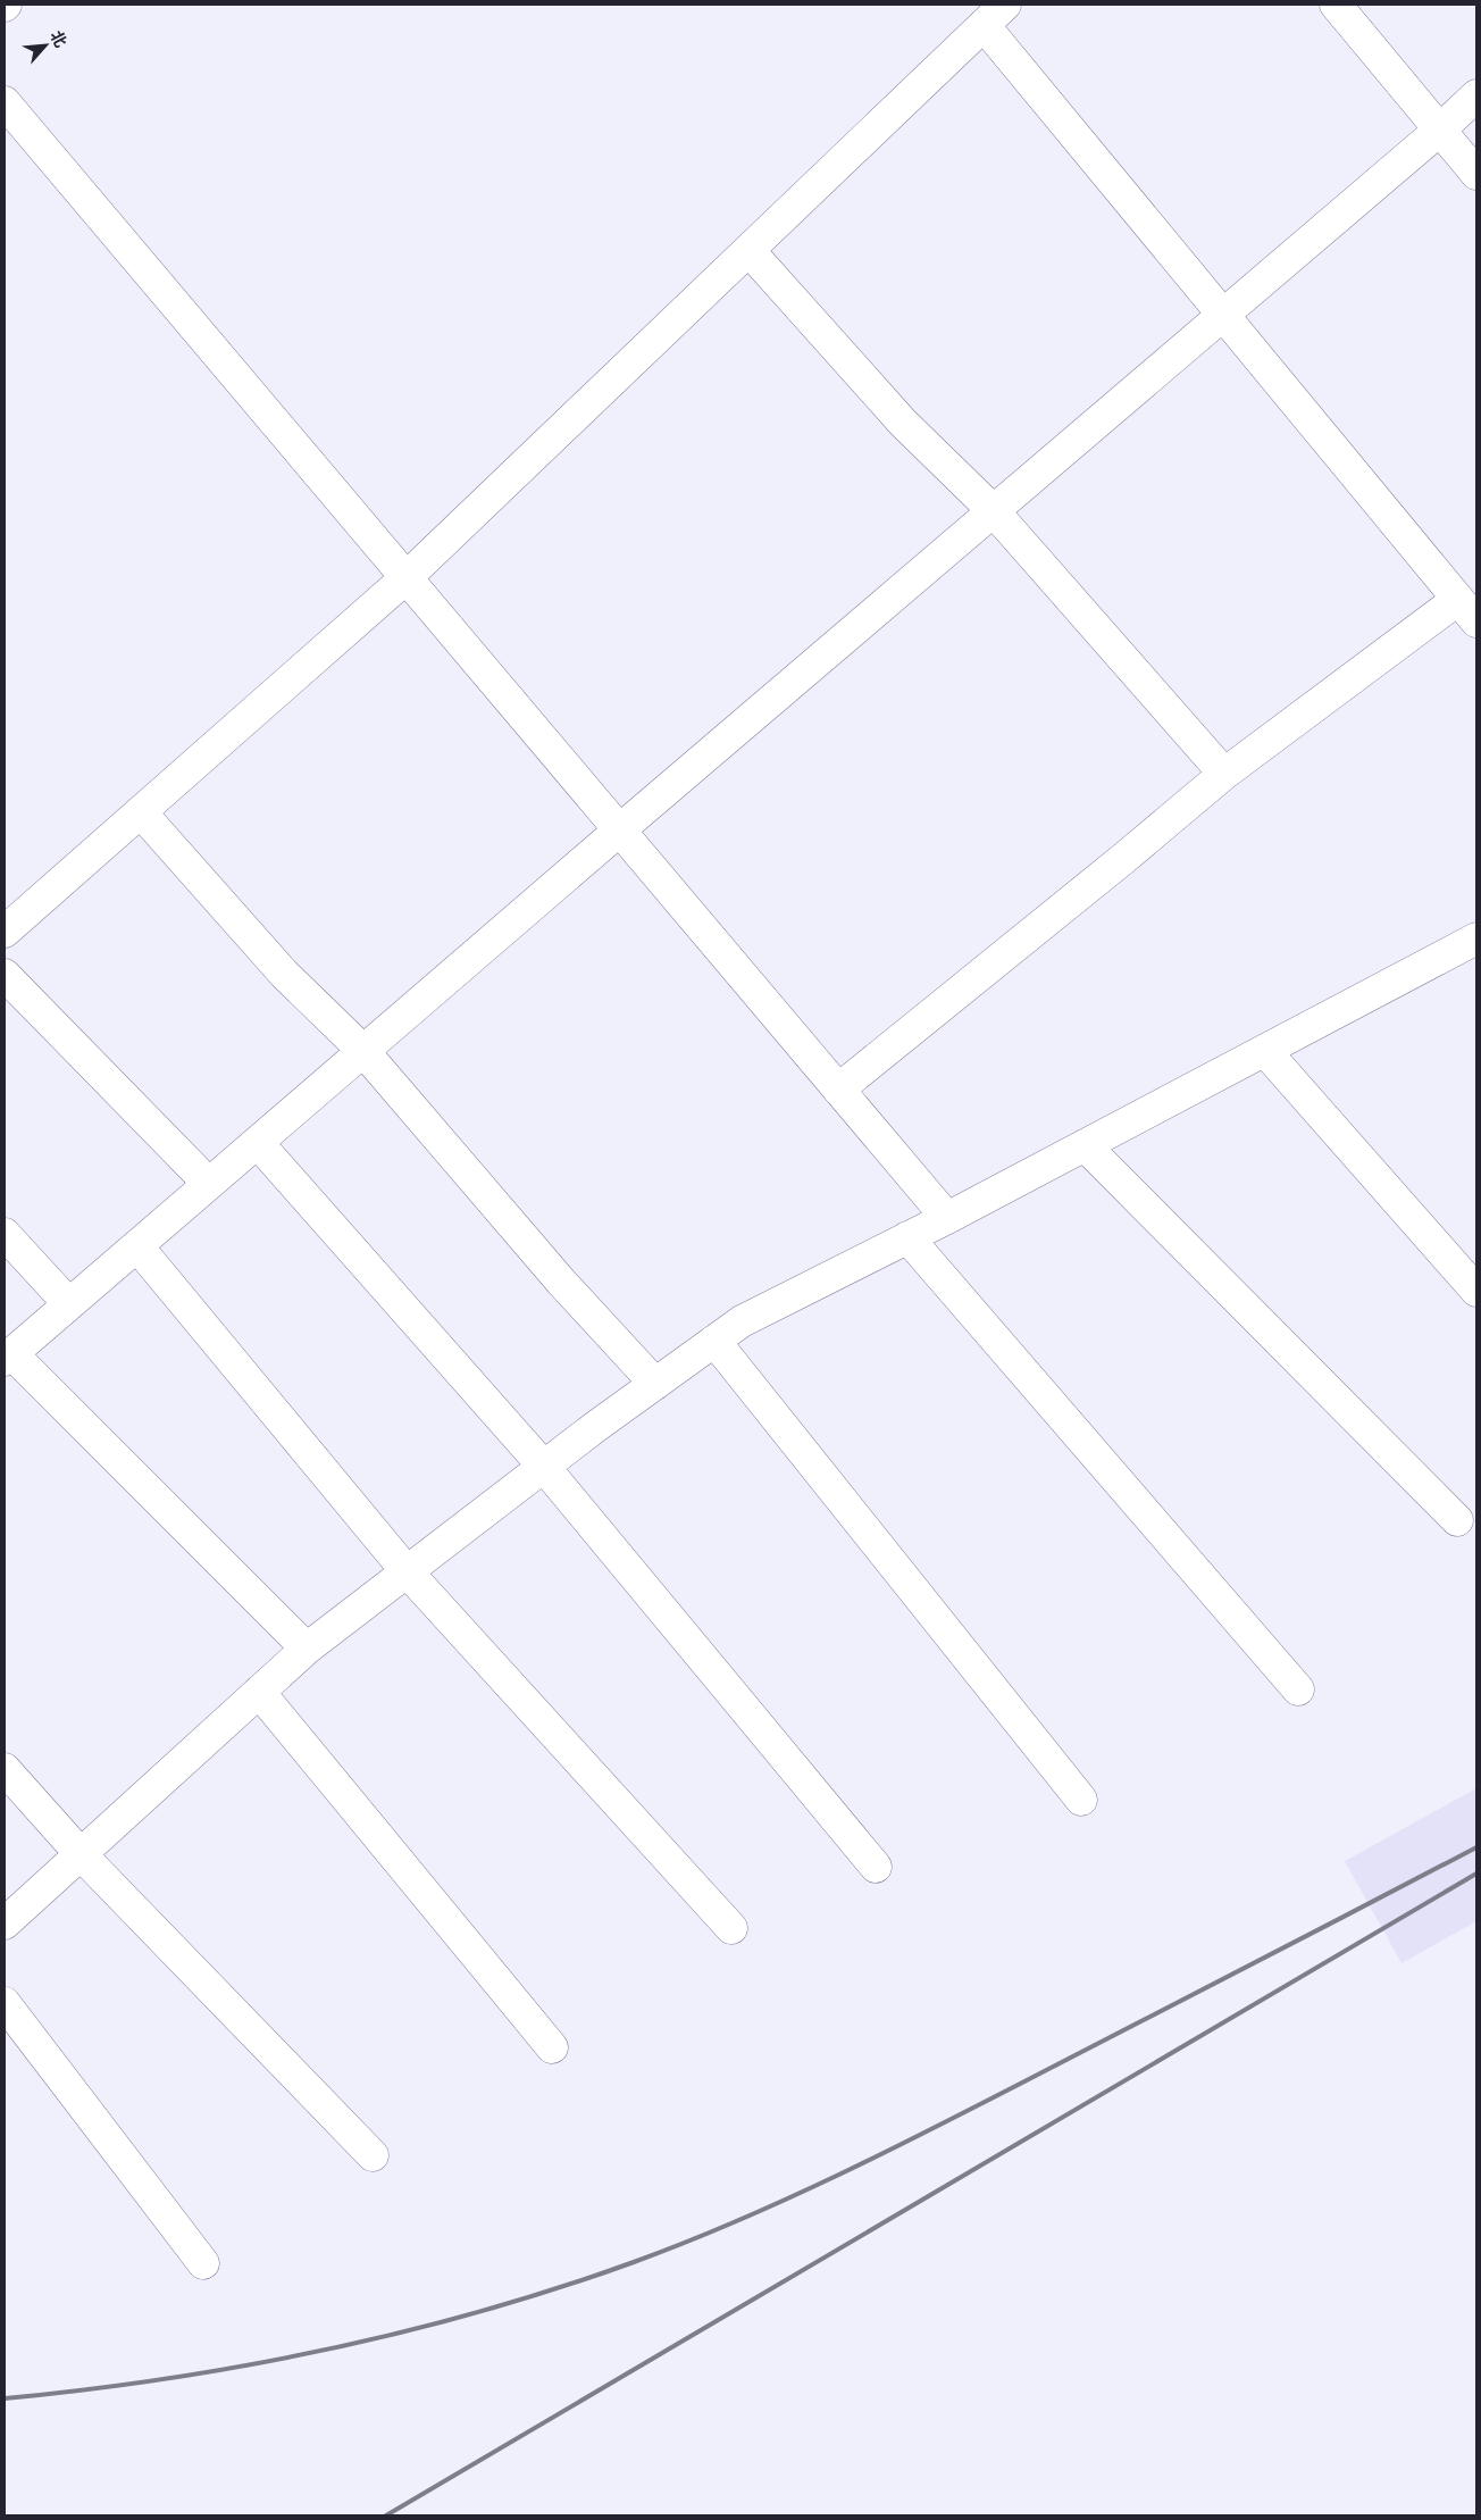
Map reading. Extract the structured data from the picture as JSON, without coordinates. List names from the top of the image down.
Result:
{
  "north": "top right"
}
